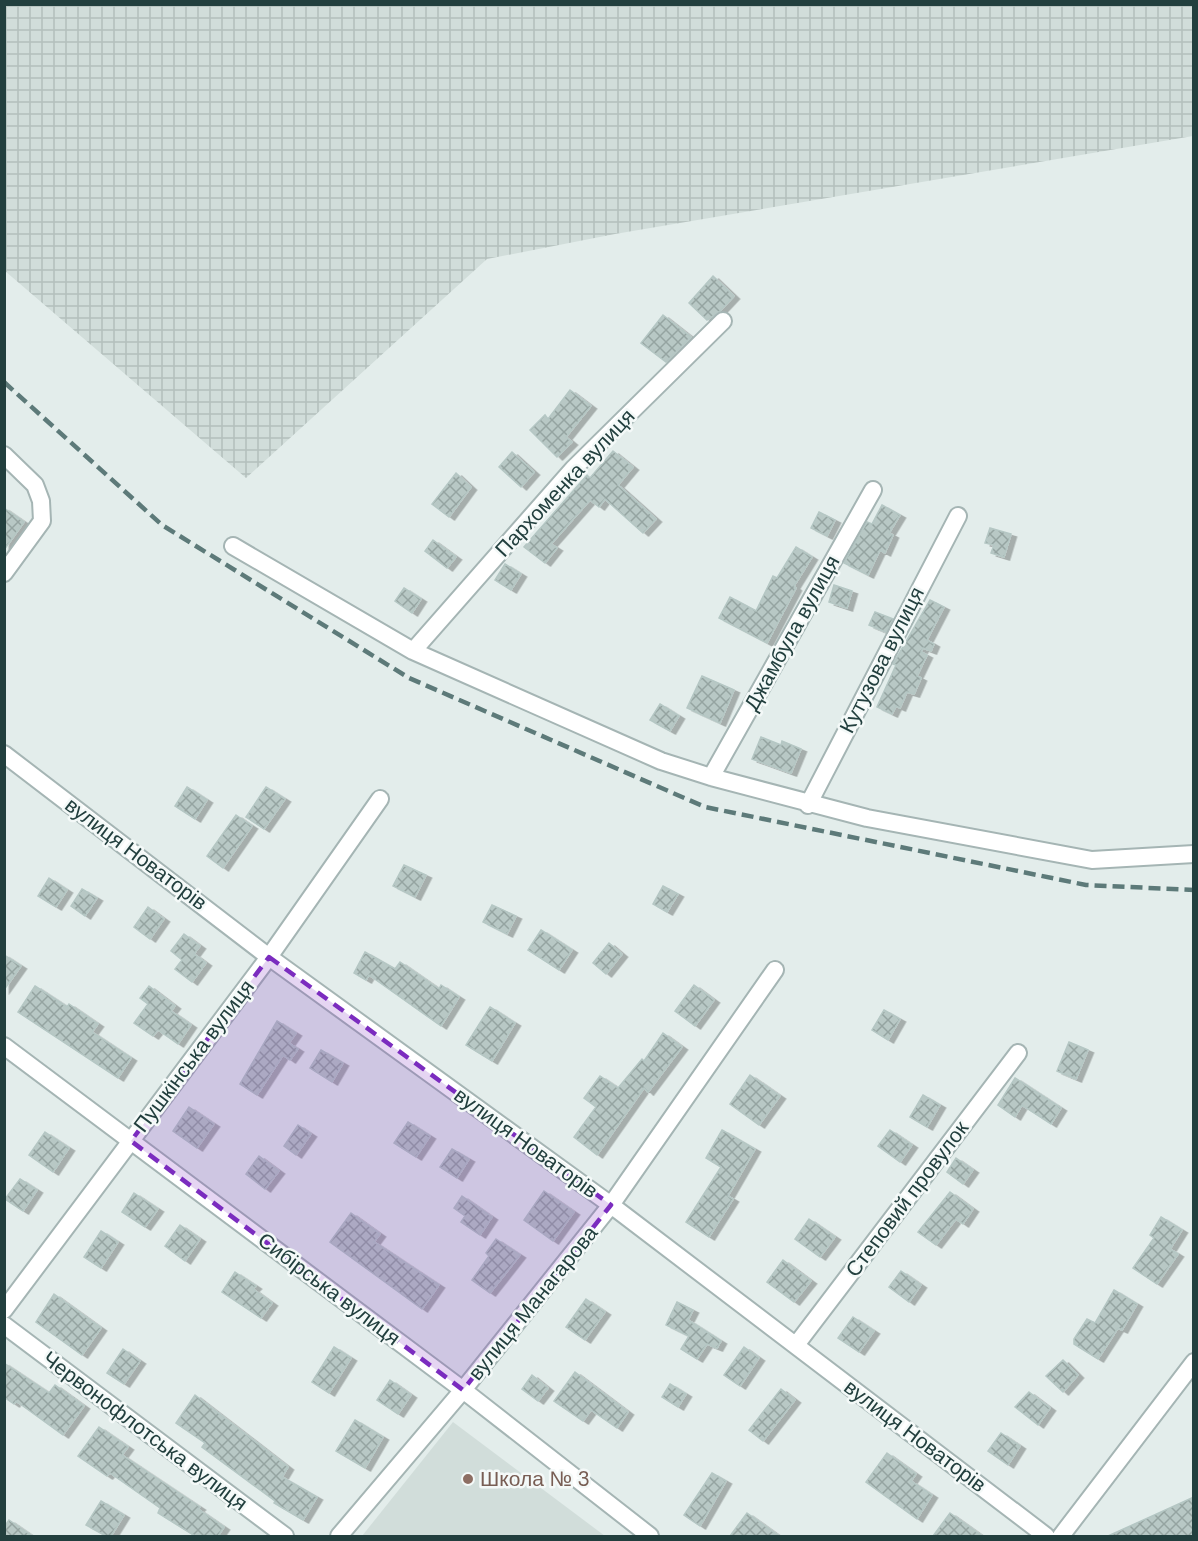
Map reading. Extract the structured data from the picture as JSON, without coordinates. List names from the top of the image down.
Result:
{
  "streets": {
    "street": [
      "Пархоменка вулиця",
      "Джамбула вулиця",
      "Кутузова вулиця",
      "вулиця Новаторів",
      "Пушкінська вулиця",
      "Степовий провулок",
      "Сибірська вулиця",
      "вулиця Манагарова",
      "Червонофлотська вулиця"
    ]
  },
  "crossings": [
    ["вулиця Новаторів", "Пушкінська вулиця"],
    ["вулиця Новаторів", "Степовий провулок"],
    ["вулиця Новаторів", "вулиця Манагарова"],
    ["Пушкінська вулиця", "Сибірська вулиця"],
    ["Сибірська вулиця", "вулиця Манагарова"]
  ],
  "places": ["Школа № 3"]
}
